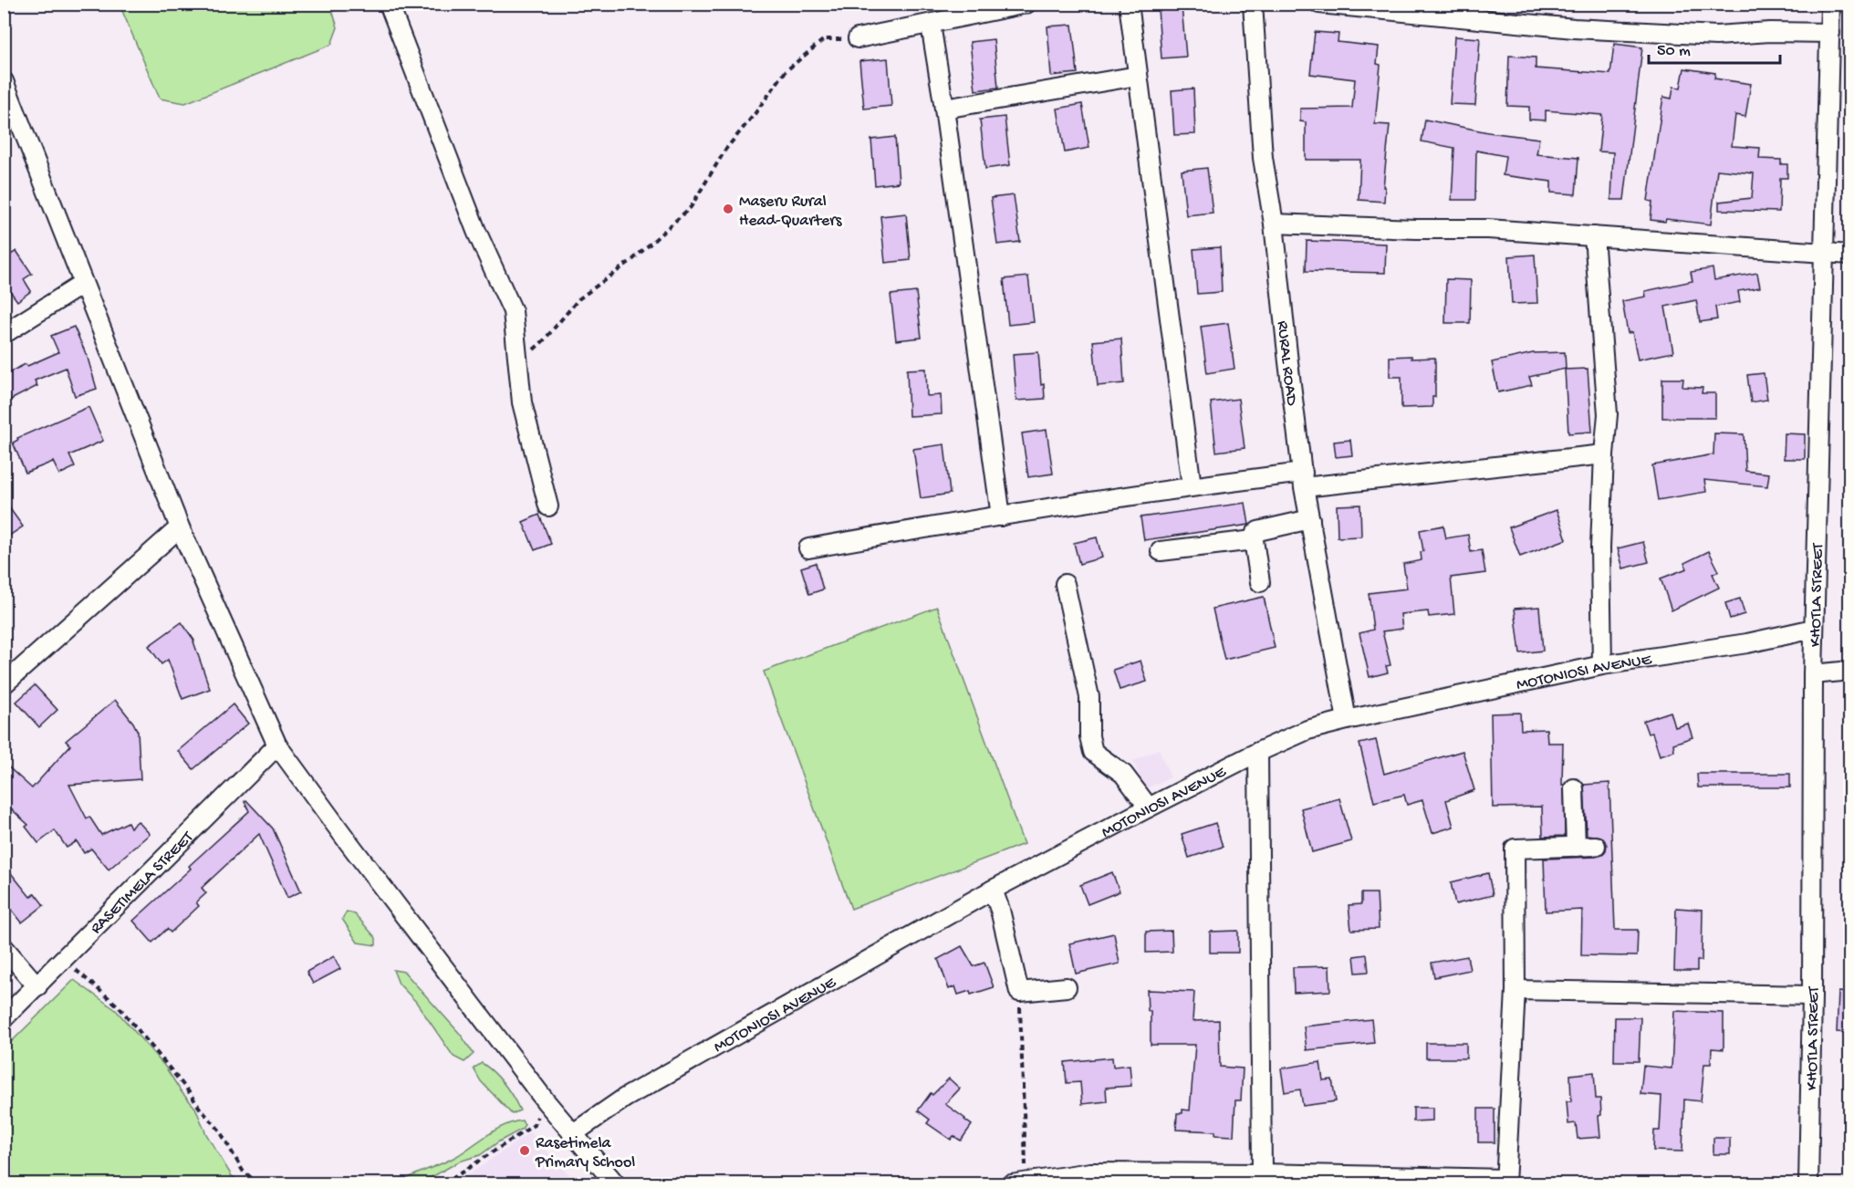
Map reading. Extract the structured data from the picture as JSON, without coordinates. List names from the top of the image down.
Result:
{
  "streets": {
    "street": [
      "RURAL ROAD",
      "KHOTLA STREET",
      "MOTONIOSI AVENUE",
      "RASETIMELA STREET"
    ]
  },
  "crossings": [
    ["RURAL ROAD", "MOTONIOSI AVENUE"],
    ["KHOTLA STREET", "MOTONIOSI AVENUE"]
  ],
  "places": ["Maseru Rural Head-Quarters", "Rasetimela Primary School"],
  "scale_bar": "50 m"
}
